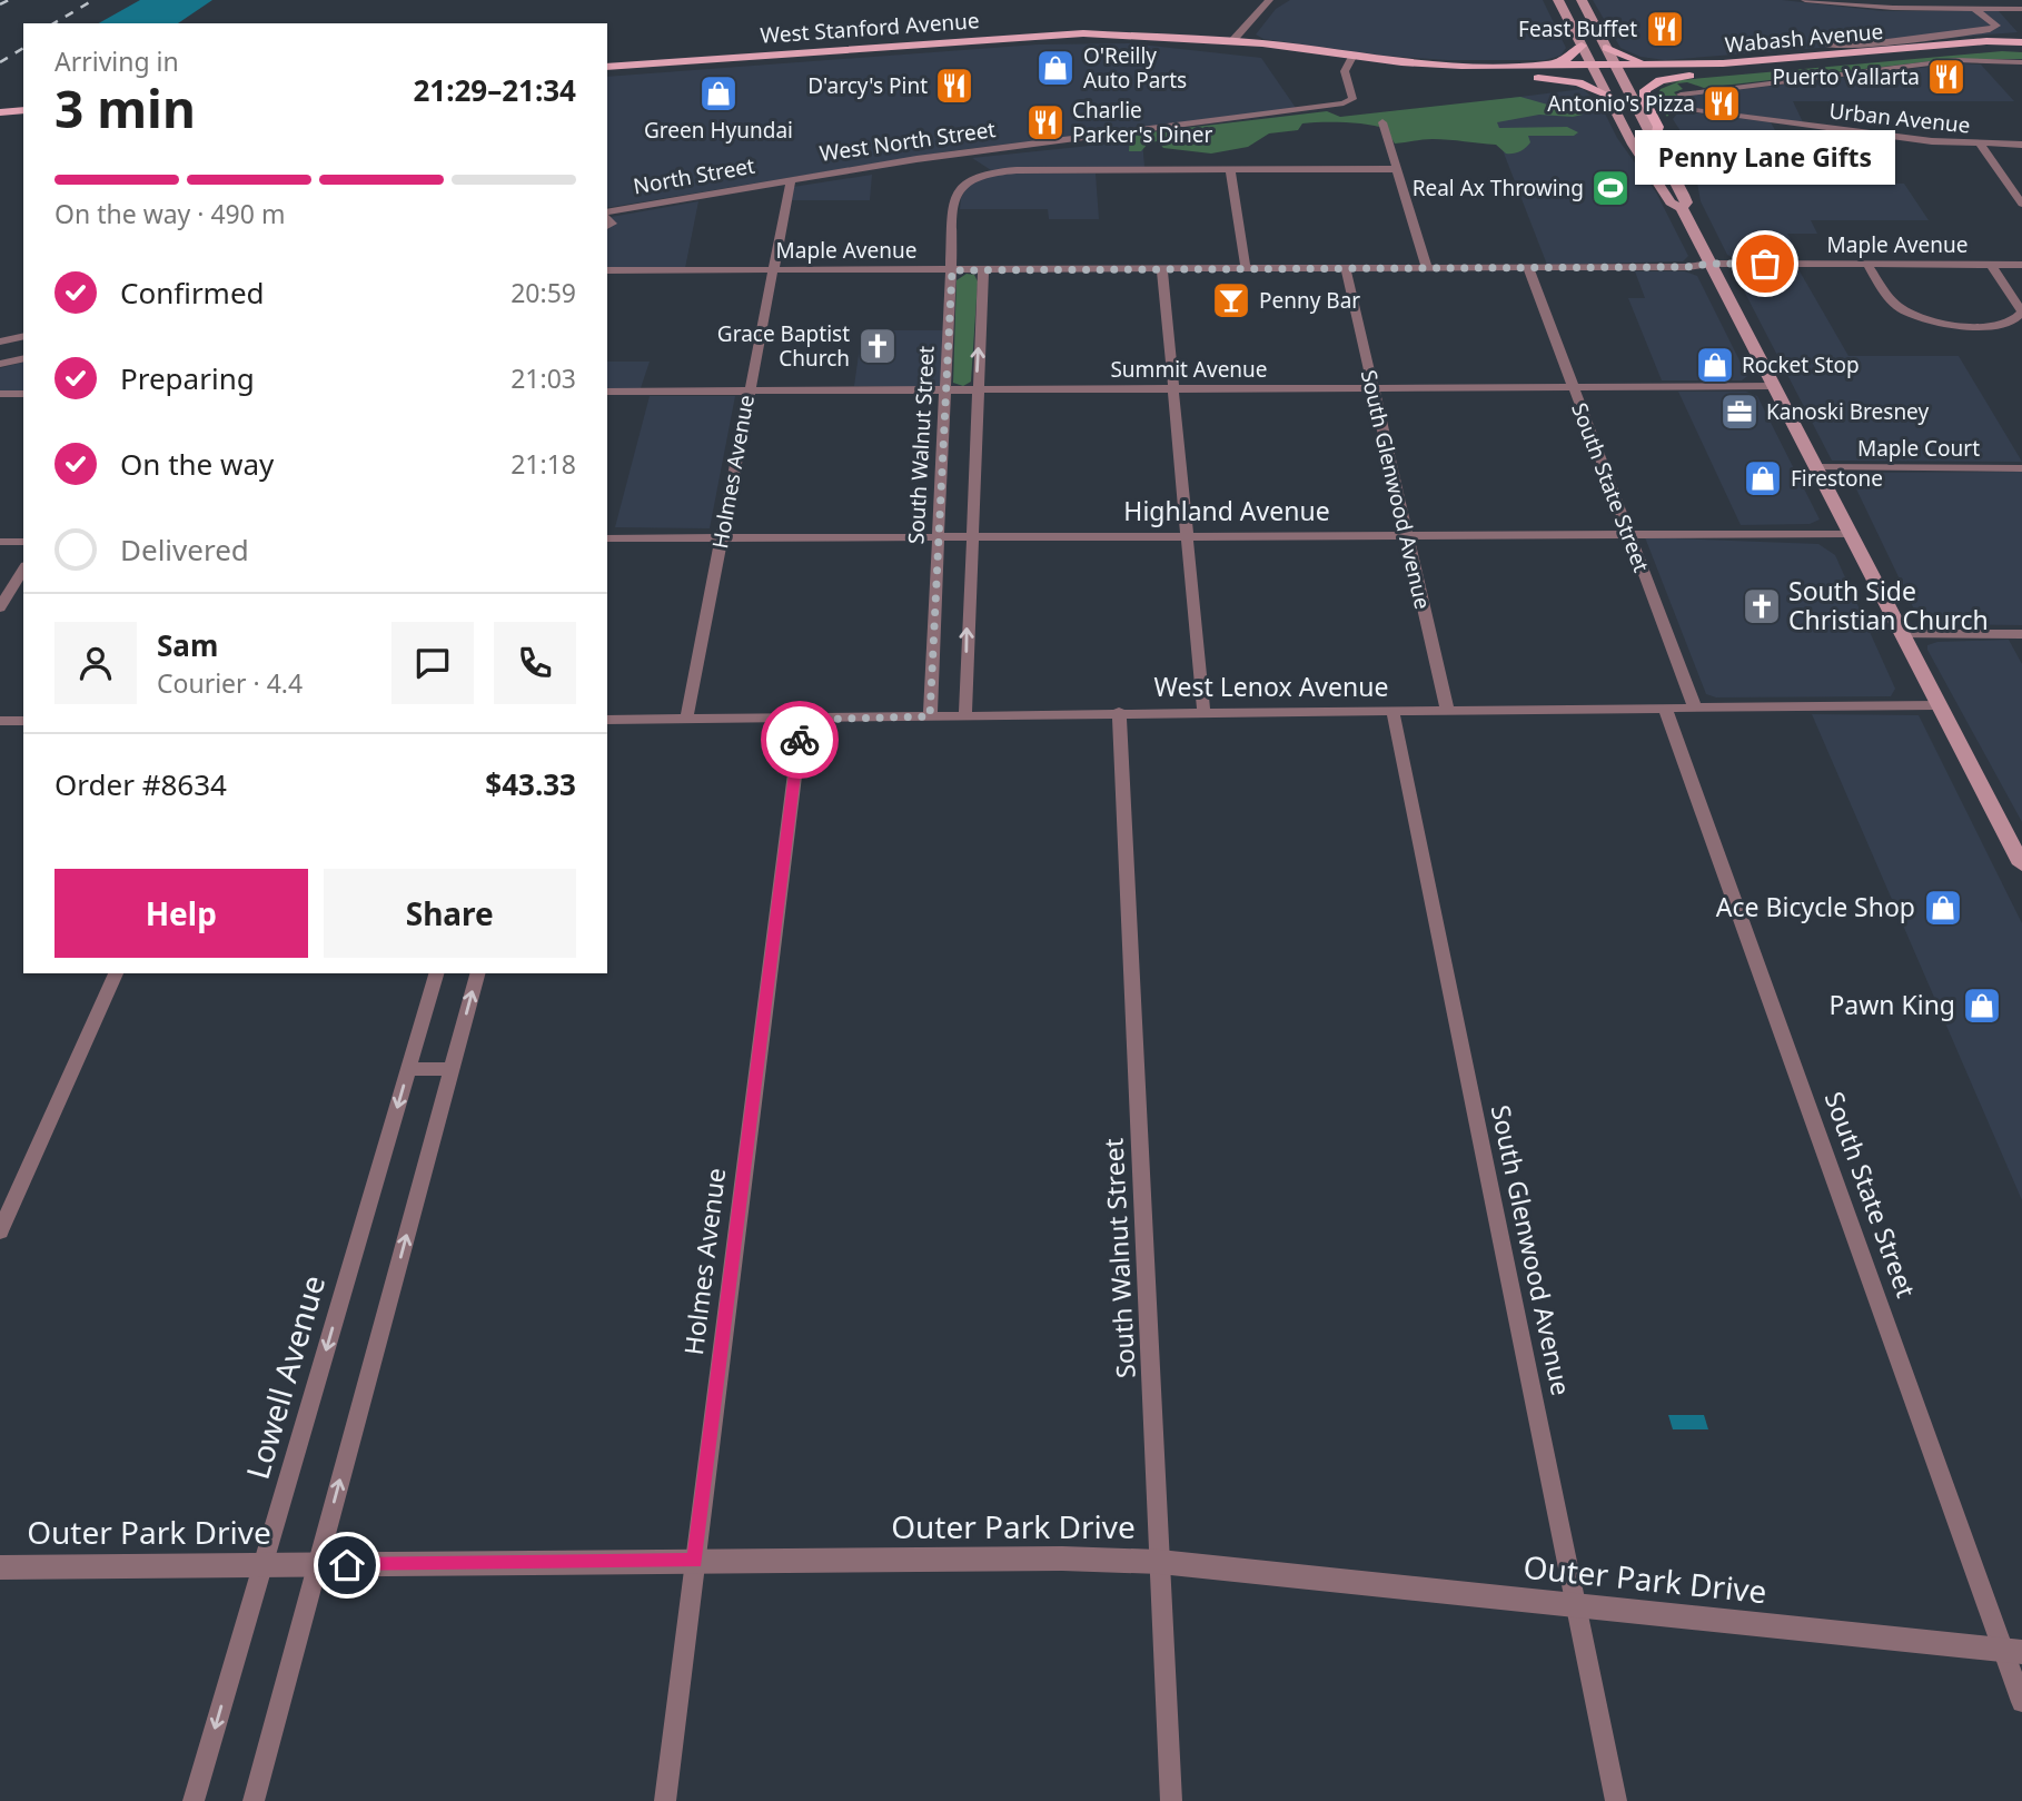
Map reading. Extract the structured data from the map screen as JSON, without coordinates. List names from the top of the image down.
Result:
{
  "streets": {
    "main road": ["West Stanford Avenue", "Wabash Avenue"],
    "street": [
      "Urban Avenue",
      "West North Street",
      "North Street",
      "Maple Avenue",
      "Summit Avenue",
      "South Walnut Street",
      "Maple Court",
      "Holmes Avenue",
      "South State Street",
      "South Glenwood Avenue",
      "Highland Avenue",
      "West Lenox Avenue",
      "Lowell Avenue",
      "Outer Park Drive"
    ]
  },
  "crossings": [
    ["West Stanford Avenue", "Wabash Avenue"],
    ["West Stanford Avenue", "West North Street"],
    ["West North Street", "North Street"],
    ["West North Street", "Holmes Avenue"],
    ["North Street", "Holmes Avenue"],
    ["Maple Avenue", "South Walnut Street"],
    ["Maple Avenue", "Holmes Avenue"],
    ["Maple Avenue", "South State Street"],
    ["Maple Avenue", "South Glenwood Avenue"],
    ["Summit Avenue", "South Walnut Street"],
    ["Summit Avenue", "Holmes Avenue"],
    ["Summit Avenue", "South State Street"],
    ["Summit Avenue", "South Glenwood Avenue"],
    ["South Walnut Street", "Highland Avenue"],
    ["South Walnut Street", "West Lenox Avenue"],
    ["South Walnut Street", "Outer Park Drive"],
    ["Holmes Avenue", "Highland Avenue"],
    ["Holmes Avenue", "West Lenox Avenue"],
    ["Holmes Avenue", "Outer Park Drive"],
    ["South State Street", "Highland Avenue"],
    ["South State Street", "West Lenox Avenue"],
    ["South State Street", "Outer Park Drive"],
    ["South Glenwood Avenue", "Highland Avenue"],
    ["South Glenwood Avenue", "West Lenox Avenue"],
    ["South Glenwood Avenue", "Outer Park Drive"],
    ["Lowell Avenue", "Outer Park Drive"]
  ],
  "places": {
    "restaurant": [
      "Feast Buffet",
      "Puerto Vallarta",
      "D'arcy's Pint",
      "Antonio's Pizza",
      "Charlie Parker's Diner"
    ],
    "shop": [
      "O'Reilly Auto Parts",
      "Green Hyundai",
      "Rocket Stop",
      "Firestone",
      "Ace Bicycle Shop",
      "Pawn King"
    ],
    "sports": ["Real Ax Throwing"],
    "other": ["Penny Lane Gifts"],
    "bar": ["Penny Bar"],
    "church": ["Grace Baptist Church", "South Side Christian Church"],
    "office": ["Kanoski Bresney"]
  },
  "page": {
    "heading": ["3 min", "Arriving in", "21:29–21:34"],
    "panel": [
      "Sam",
      "Courier · 4.4",
      "Order #8634",
      "$43.33"
    ],
    "bubble": "Penny Lane Gifts",
    "bar": "On the way · 490 m",
    "list": [
      ["Confirmed", "20:59"],
      ["Preparing", "21:03"],
      ["On the way", "21:18"],
      "Delivered"
    ],
    "buttons": ["Help", "Share"]
  }
}
